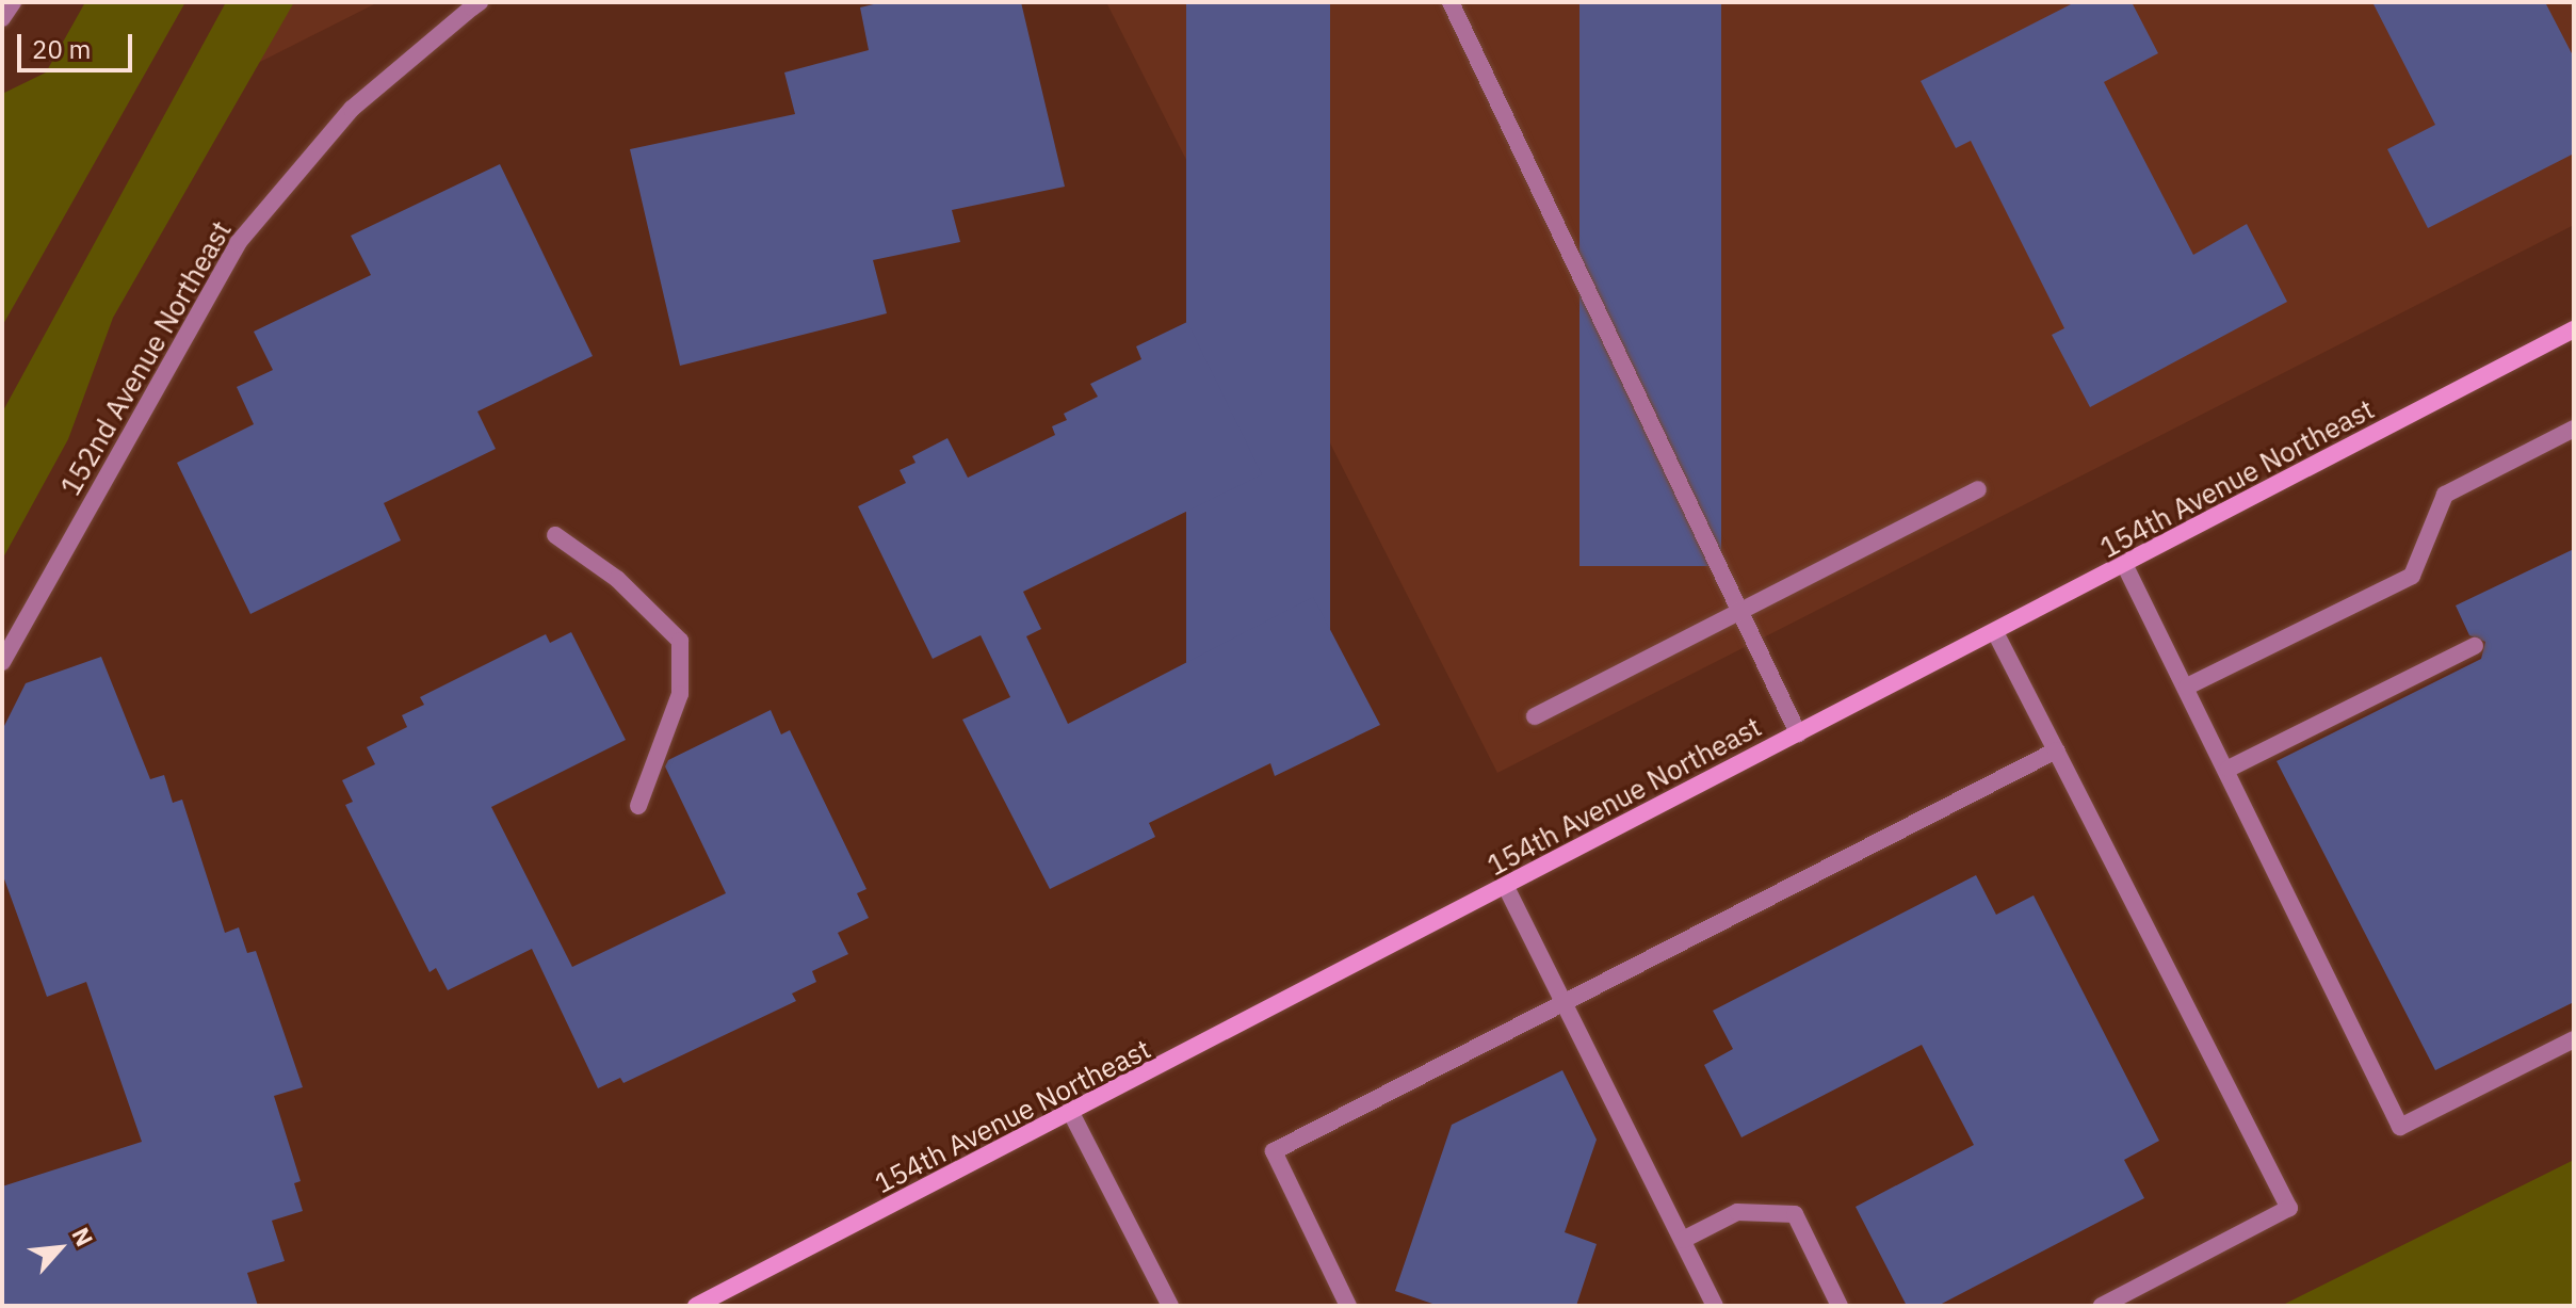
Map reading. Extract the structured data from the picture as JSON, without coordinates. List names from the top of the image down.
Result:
{
  "streets": {
    "main road": ["154th Avenue Northeast"],
    "street": ["152nd Avenue Northeast"]
  },
  "scale_bar": "20 m",
  "north": "top right"
}
